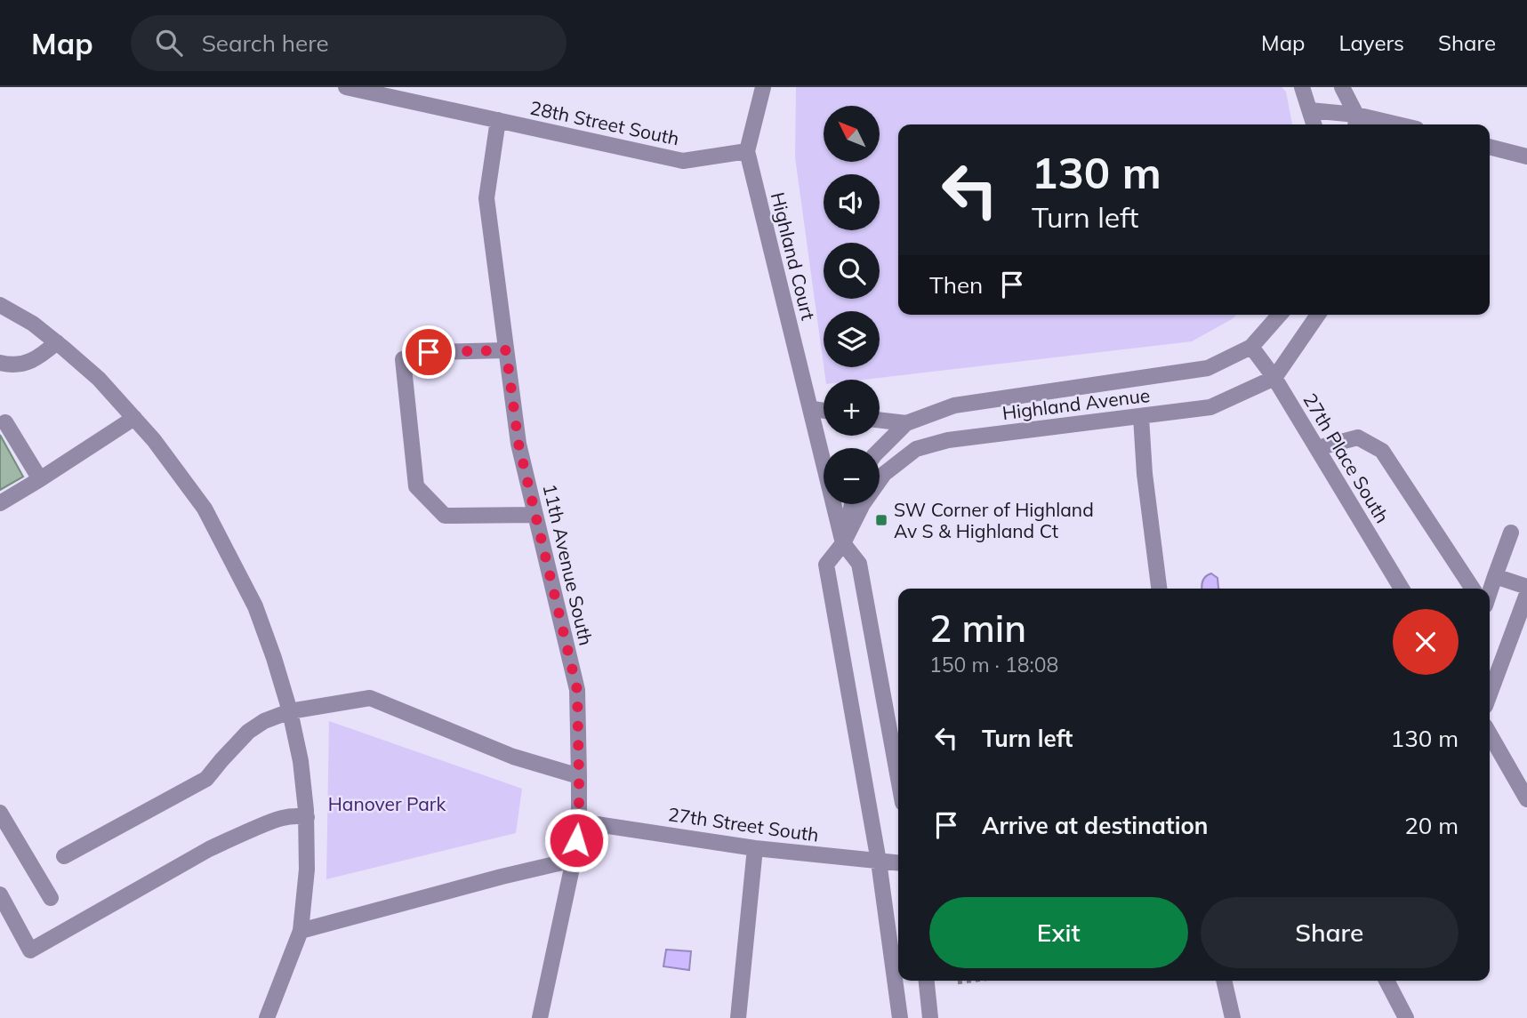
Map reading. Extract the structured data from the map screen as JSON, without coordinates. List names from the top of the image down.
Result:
{
  "streets": {
    "street": [
      "28th Street South",
      "Highland Court",
      "Highland Avenue",
      "27th Place South",
      "11th Avenue South",
      "27th Street South"
    ]
  },
  "crossings": [
    ["28th Street South", "Highland Court"],
    ["28th Street South", "11th Avenue South"],
    ["Highland Court", "Highland Avenue"],
    ["Highland Avenue", "27th Place South"],
    ["Highland Avenue", "27th Street South"],
    ["11th Avenue South", "27th Street South"]
  ],
  "parks": ["Hanover Park"],
  "places": {
    "transit": ["SW Corner of Highland Av S & Highland Ct"]
  },
  "north": "top left",
  "page": {
    "header": "Map",
    "search": "Search here",
    "nav": ["Map", "Layers", "Share"],
    "map_buttons": ["+", "−"],
    "turn": ["130 m", "Turn left"],
    "then": "Then",
    "heading": ["2 min", "150 m · 18:08"],
    "list": [
      {
        "name": "Turn left",
        "value": "130 m"
      },
      {
        "name": "Arrive at destination",
        "value": "20 m"
      }
    ],
    "buttons": ["Exit", "Share"]
  }
}
